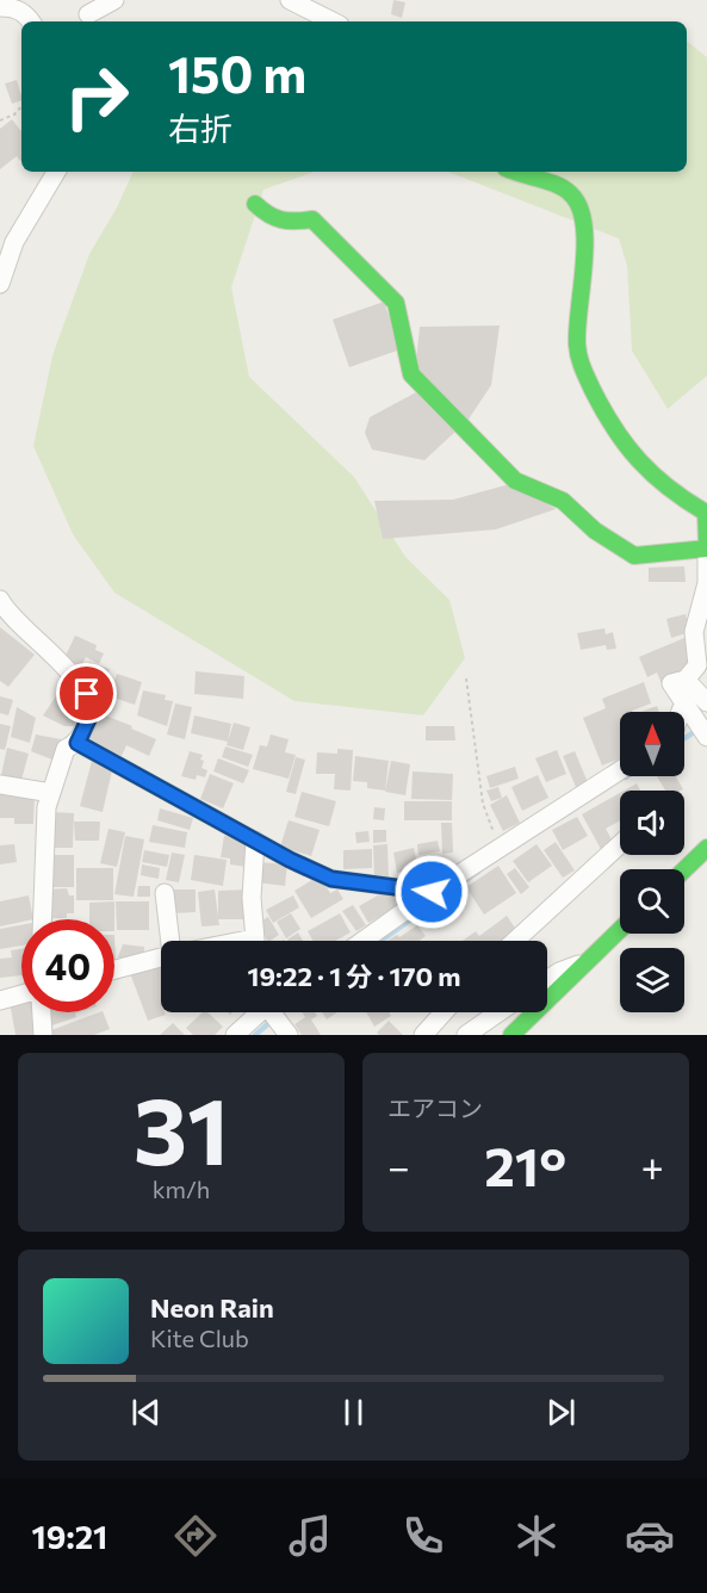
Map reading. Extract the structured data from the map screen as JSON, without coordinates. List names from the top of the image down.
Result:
{
  "north": "top",
  "page": {
    "turn": ["150 m", "右折"],
    "limit": "40",
    "trip": "19:22 · 1 分 · 170 m",
    "tile": [
      ["31", "km/h"],
      "エアコン"
    ],
    "heat": ["−", "21°", "+"],
    "song": ["Neon Rain", "Kite Club"],
    "tabs": "19:21"
  }
}
